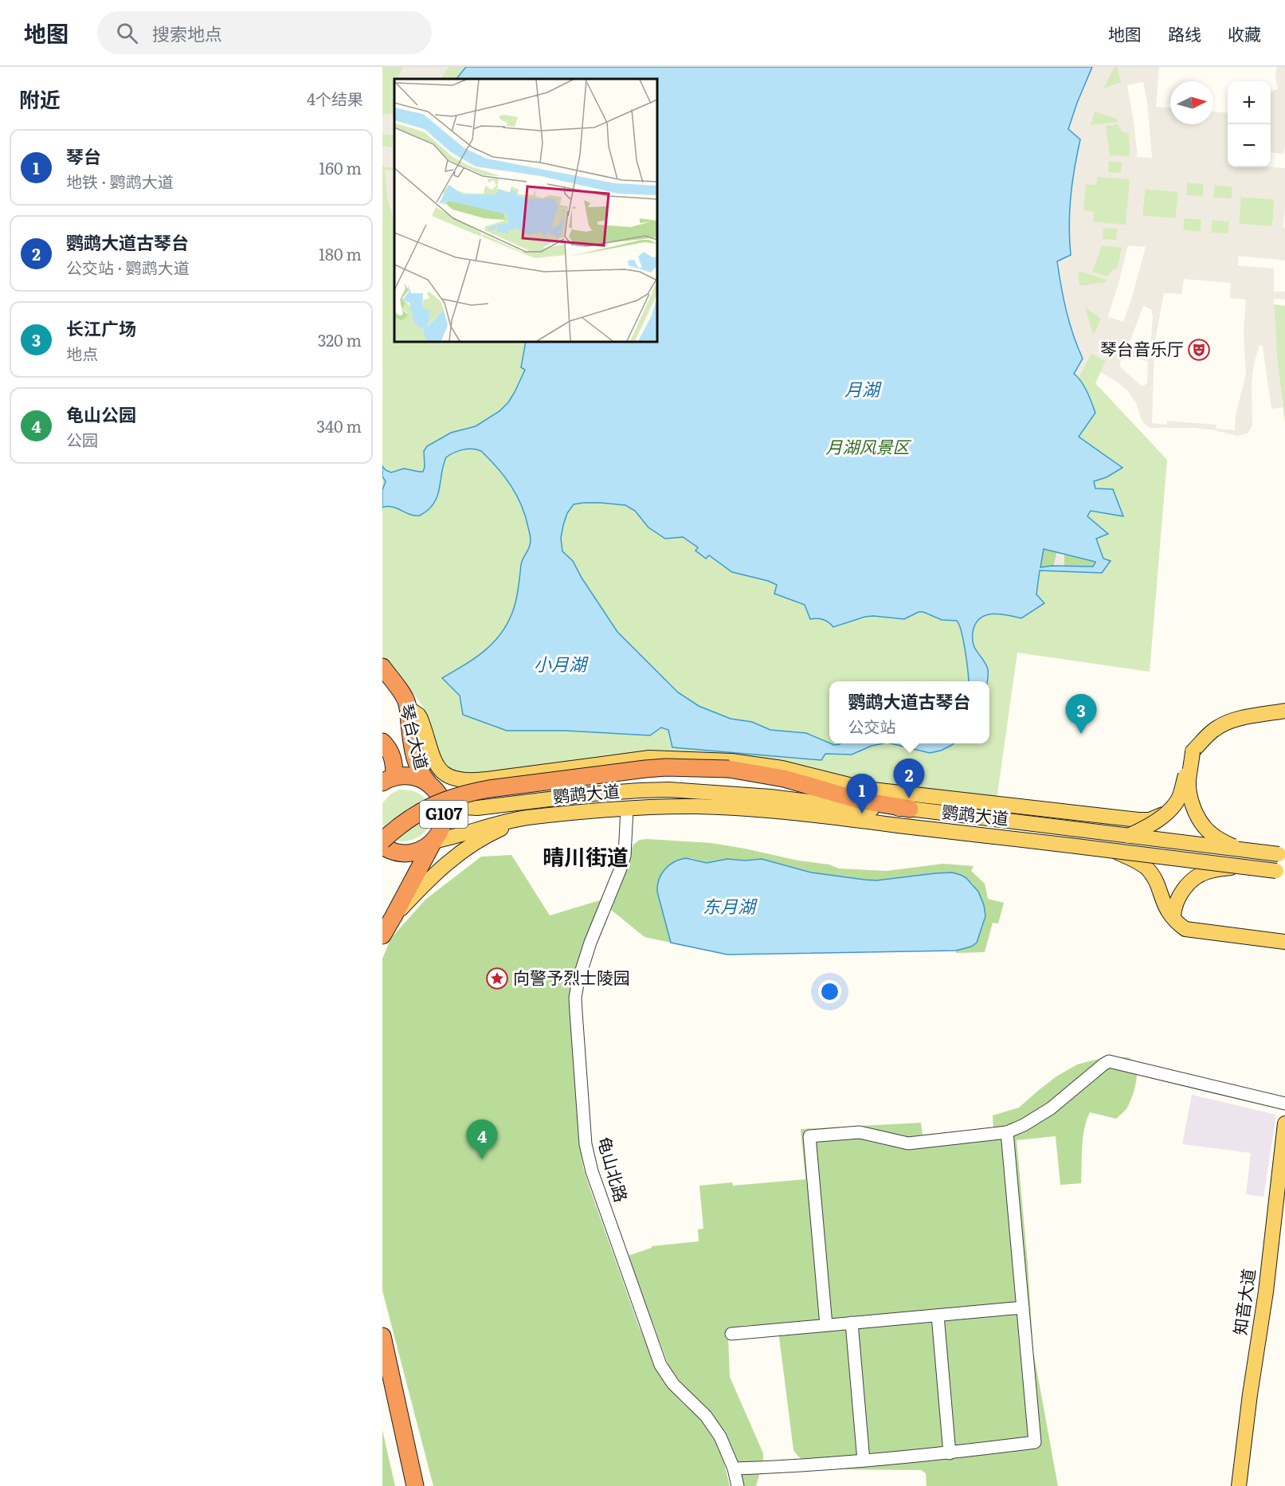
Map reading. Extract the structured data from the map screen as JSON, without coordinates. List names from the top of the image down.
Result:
{
  "streets": {
    "highway": ["琴台大道", "G107"],
    "main road": ["鹦鹉大道", "知音大道"],
    "street": ["龟山北路"]
  },
  "crossings": [
    ["琴台大道", "G107"],
    ["鹦鹉大道", "G107"],
    ["鹦鹉大道", "龟山北路"]
  ],
  "districts": ["晴川街道"],
  "water": ["月湖", "小月湖", "东月湖"],
  "parks": ["月湖风景区"],
  "places": {
    "theatre": ["琴台音乐厅"],
    "place": ["向警予烈士陵园"]
  },
  "north": "right",
  "page": {
    "header": "地图",
    "search": "搜索地点",
    "nav": ["地图", "路线", "收藏"],
    "heading": ["附近", "4个结果"],
    "map_buttons": ["+", "−"],
    "list": [
      {
        "mark": "1",
        "name": "琴台",
        "note": "地铁 · 鹦鹉大道",
        "value": "160 m"
      },
      {
        "mark": "2",
        "name": "鹦鹉大道古琴台",
        "note": "公交站 · 鹦鹉大道",
        "value": "180 m"
      },
      {
        "mark": "3",
        "name": "长江广场",
        "note": "地点",
        "value": "320 m"
      },
      {
        "mark": "4",
        "name": "龟山公园",
        "note": "公园",
        "value": "340 m"
      }
    ],
    "popup": ["鹦鹉大道古琴台", "公交站"],
    "pins": [
      "3",
      "2",
      "1",
      "4"
    ]
  }
}
